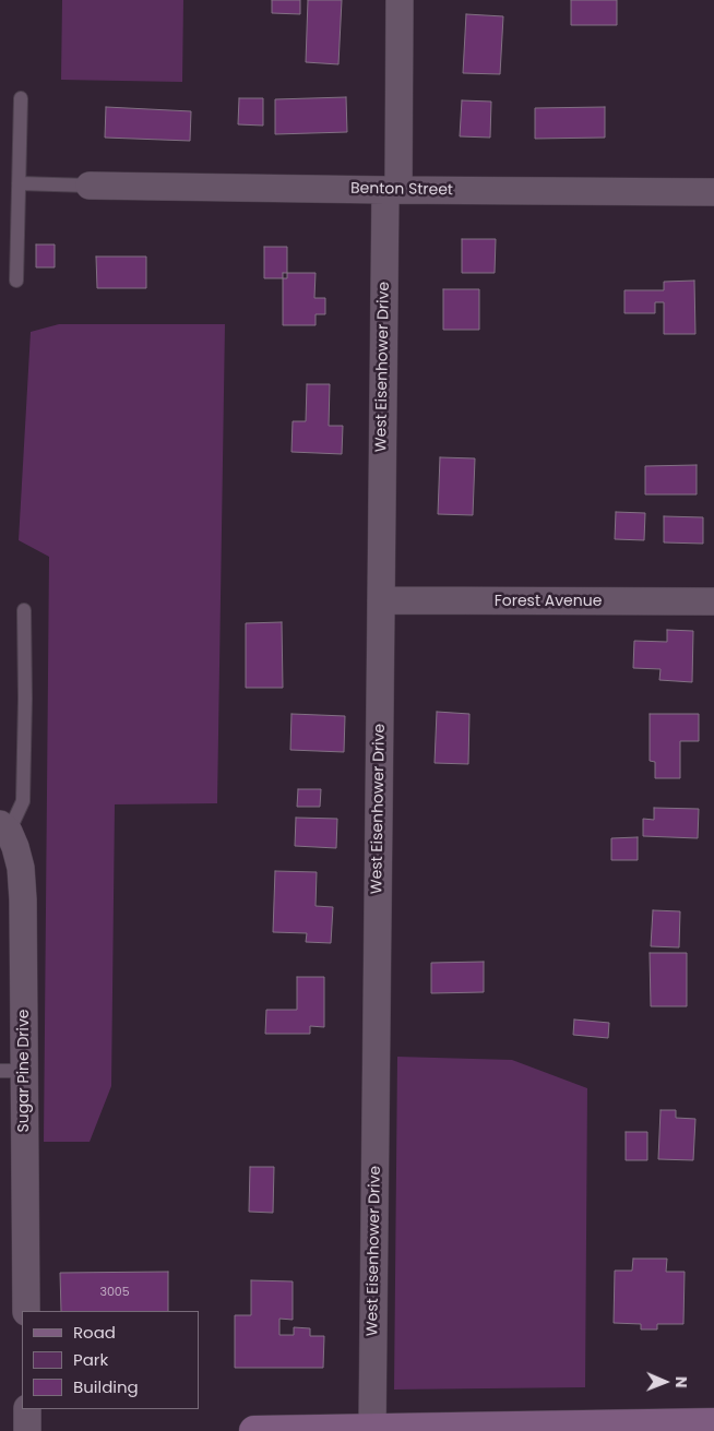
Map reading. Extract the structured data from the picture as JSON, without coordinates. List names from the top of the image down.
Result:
{
  "streets": {
    "street": [
      "Benton Street",
      "West Eisenhower Drive",
      "Forest Avenue",
      "Sugar Pine Drive"
    ]
  },
  "crossings": [
    ["Benton Street", "West Eisenhower Drive"],
    ["West Eisenhower Drive", "Forest Avenue"]
  ],
  "house_numbers": ["3005"],
  "legend": ["Road", "Park", "Building"],
  "north": "right"
}
